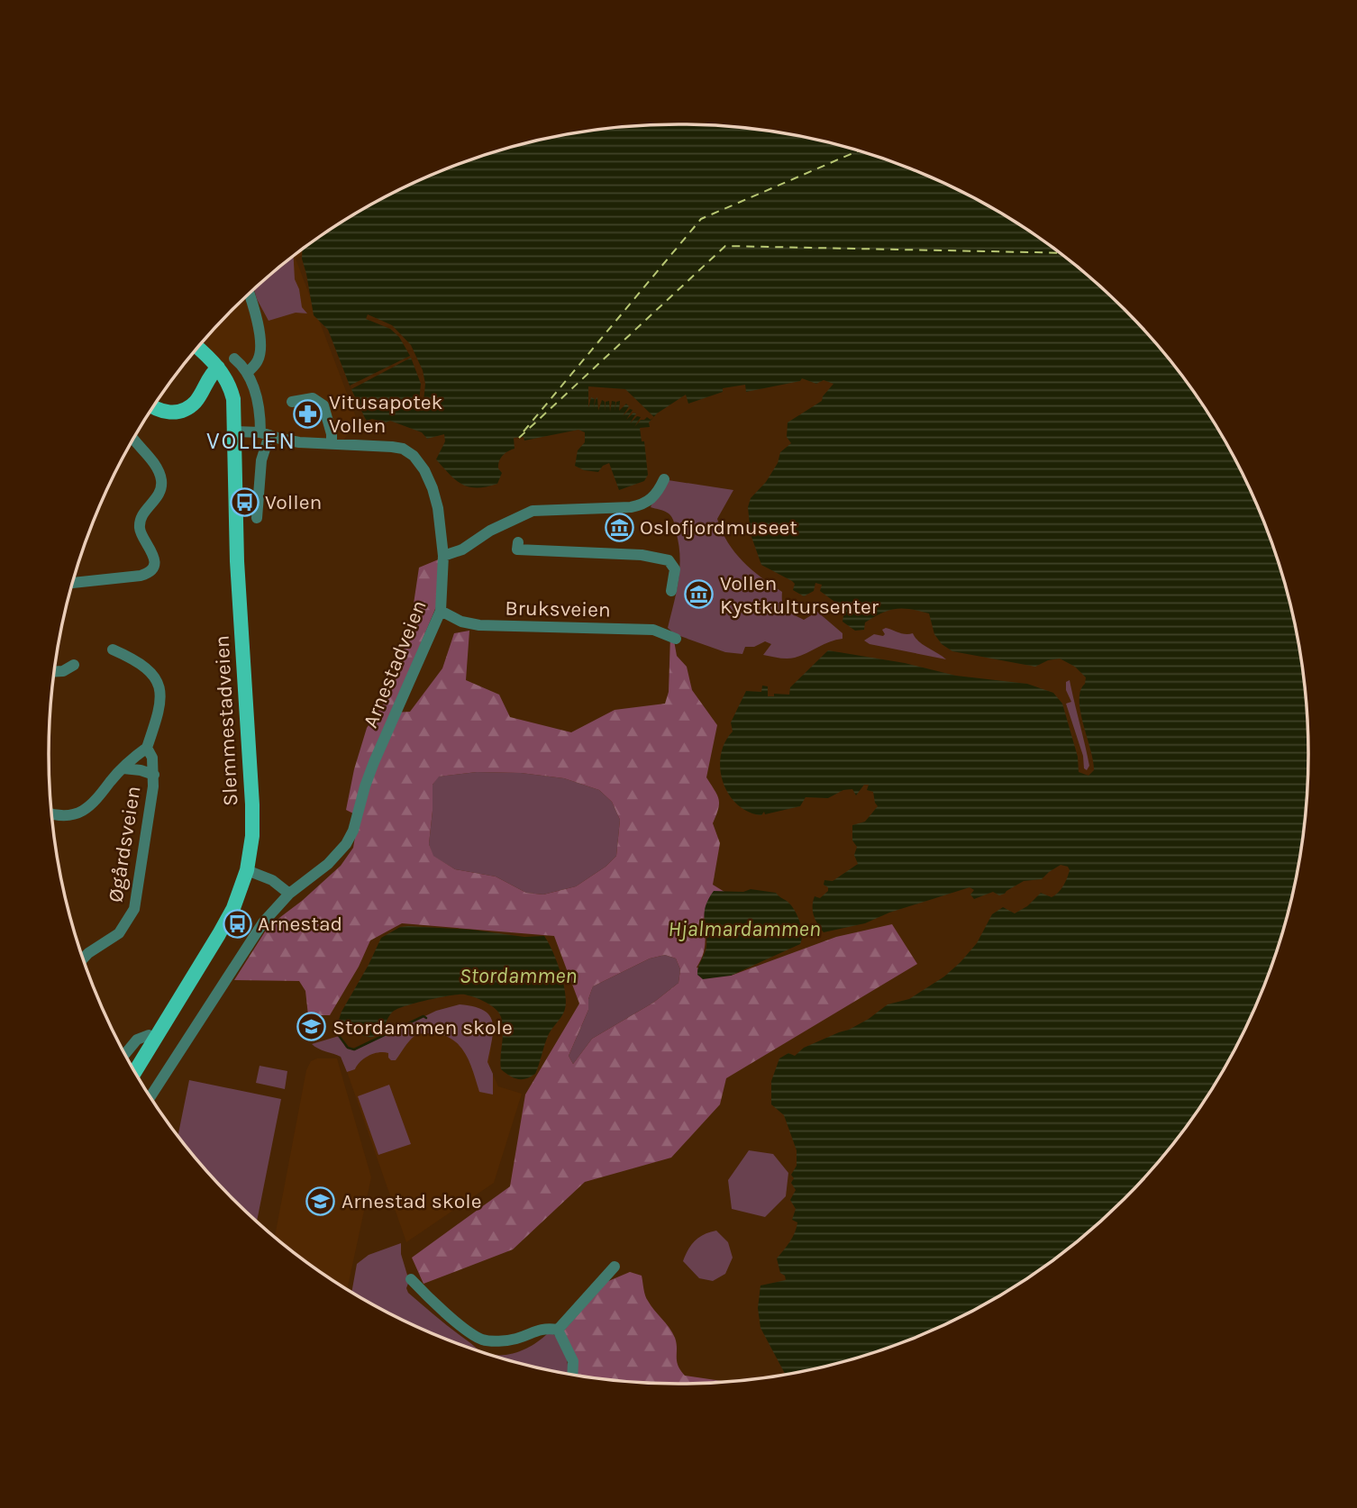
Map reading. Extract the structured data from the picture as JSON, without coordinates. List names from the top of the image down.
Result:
{
  "streets": {
    "main road": ["Slemmestadveien"],
    "street": ["Bruksveien", "Arnestadveien", "Øgårdsveien"]
  },
  "crossings": [
    ["Bruksveien", "Arnestadveien"],
    ["Arnestadveien", "Slemmestadveien"]
  ],
  "districts": ["VOLLEN"],
  "water": ["Hjalmardammen", "Stordammen"],
  "places": {
    "pharmacy": ["Vitusapotek Vollen"],
    "bus stop": ["Vollen", "Arnestad"],
    "museum": ["Oslofjordmuseet", "Vollen Kystkultursenter"],
    "school or university": ["Stordammen skole", "Arnestad skole"]
  }
}
